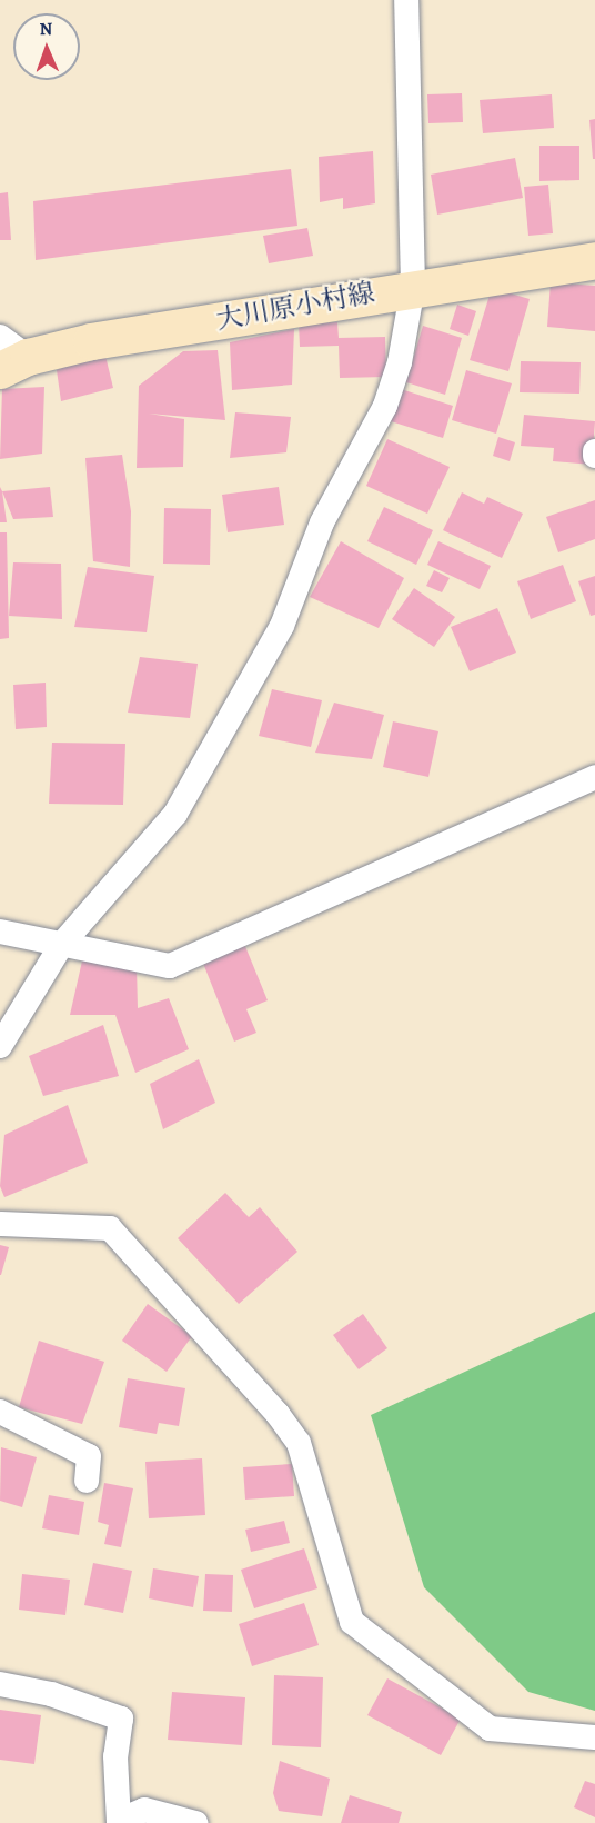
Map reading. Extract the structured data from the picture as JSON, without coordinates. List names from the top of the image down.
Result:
{
  "streets": {
    "main road": ["大川原小村線"]
  },
  "north": "top"
}
